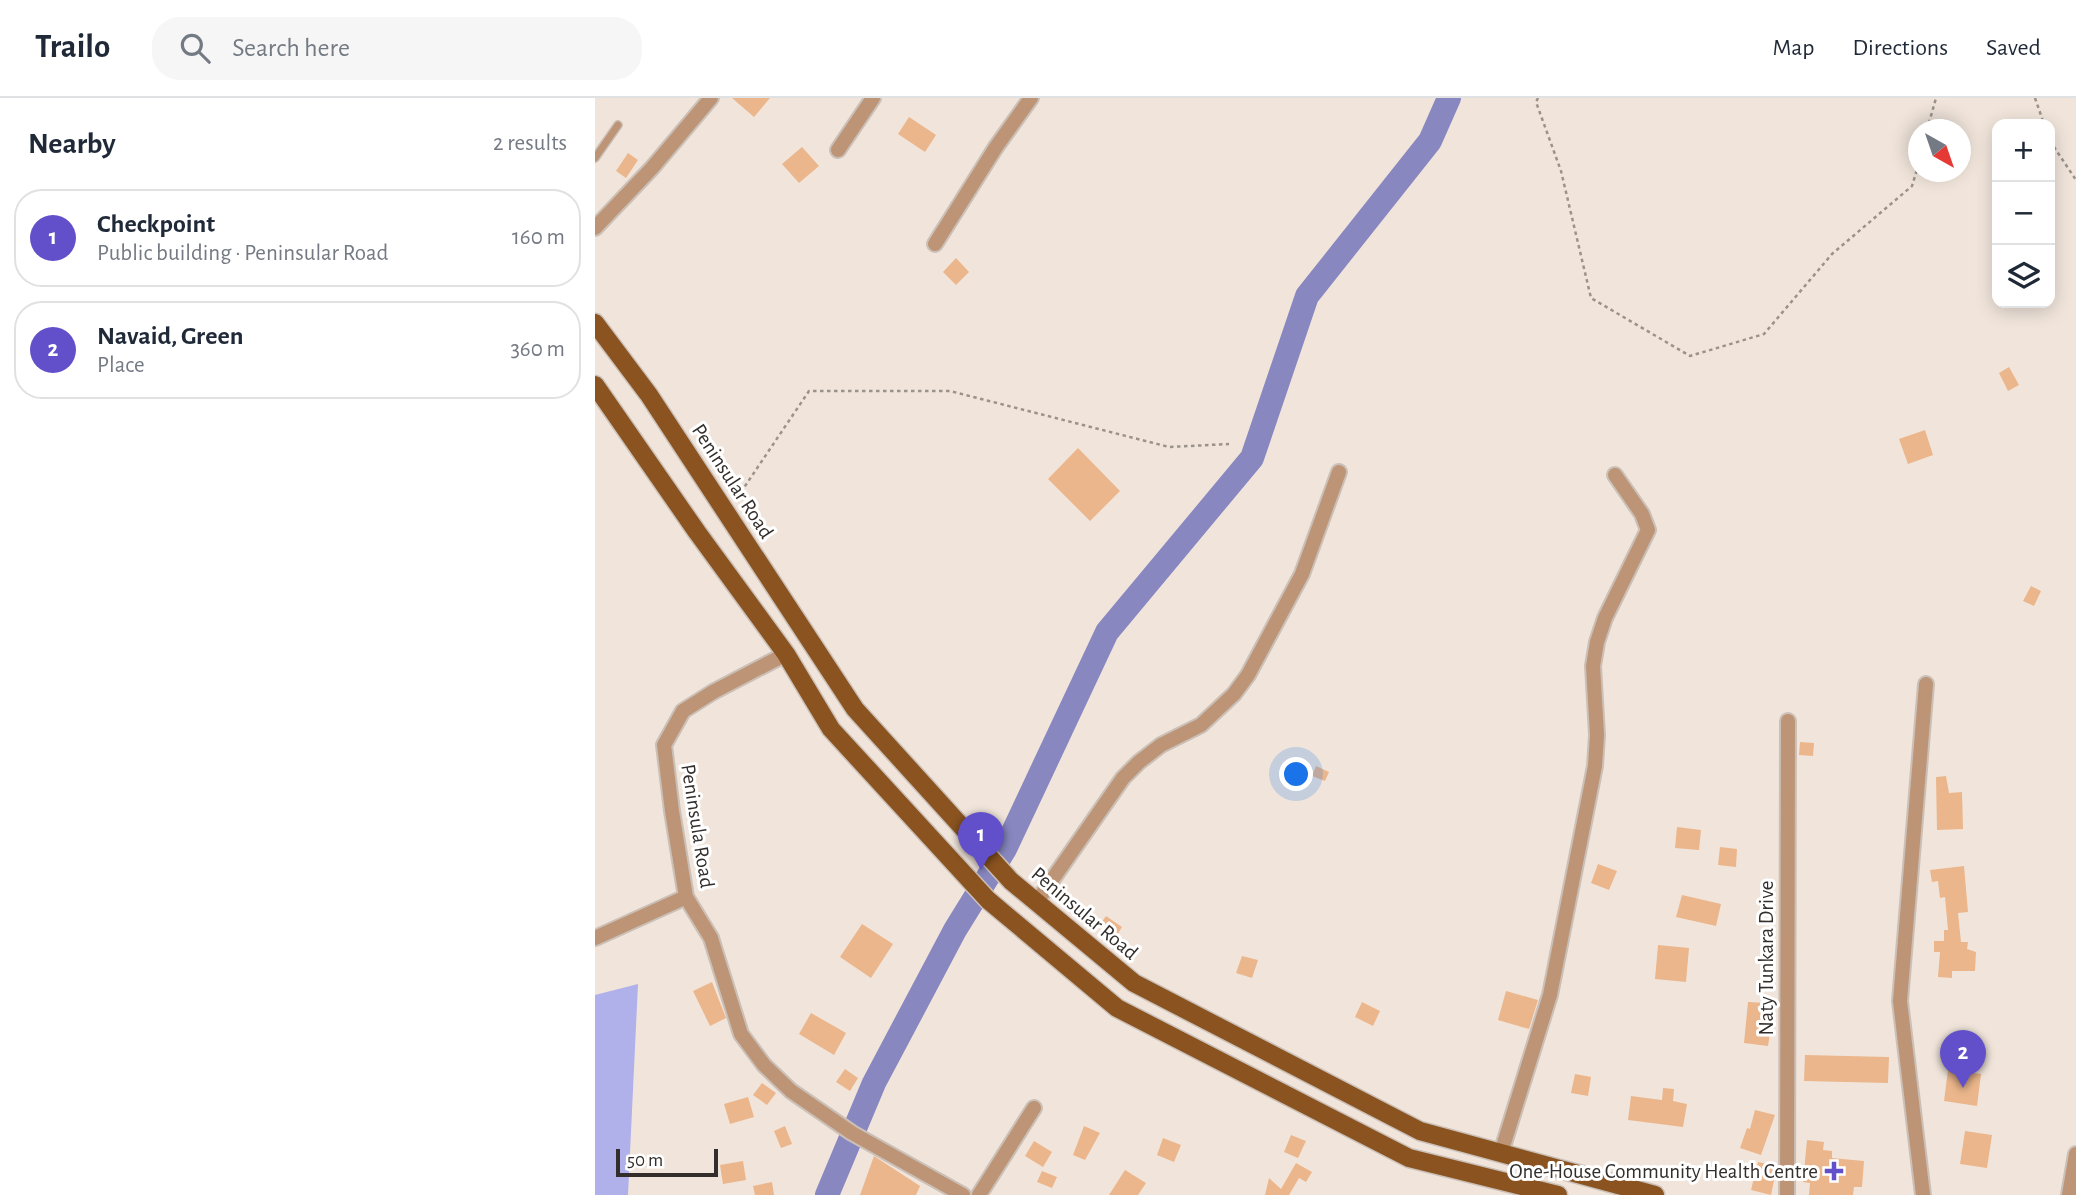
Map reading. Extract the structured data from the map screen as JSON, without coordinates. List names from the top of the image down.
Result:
{
  "streets": {
    "main road": ["Peninsular Road"],
    "street": ["Peninsula Road", "Naty Tunkara Drive"]
  },
  "places": {
    "health": ["One-House Community Health Centre"]
  },
  "scale_bar": "50 m",
  "north": "bottom right",
  "page": {
    "header": "Trailo",
    "search": "Search here",
    "nav": ["Map", "Directions", "Saved"],
    "heading": ["Nearby", "2 results"],
    "map_buttons": ["+", "−"],
    "list": [
      {
        "mark": "1",
        "name": "Checkpoint",
        "note": "Public building · Peninsular Road",
        "value": "160 m"
      },
      {
        "mark": "2",
        "name": "Navaid, Green",
        "note": "Place",
        "value": "360 m"
      }
    ],
    "pins": ["1", "2"],
    "scale": "50 m"
  }
}
